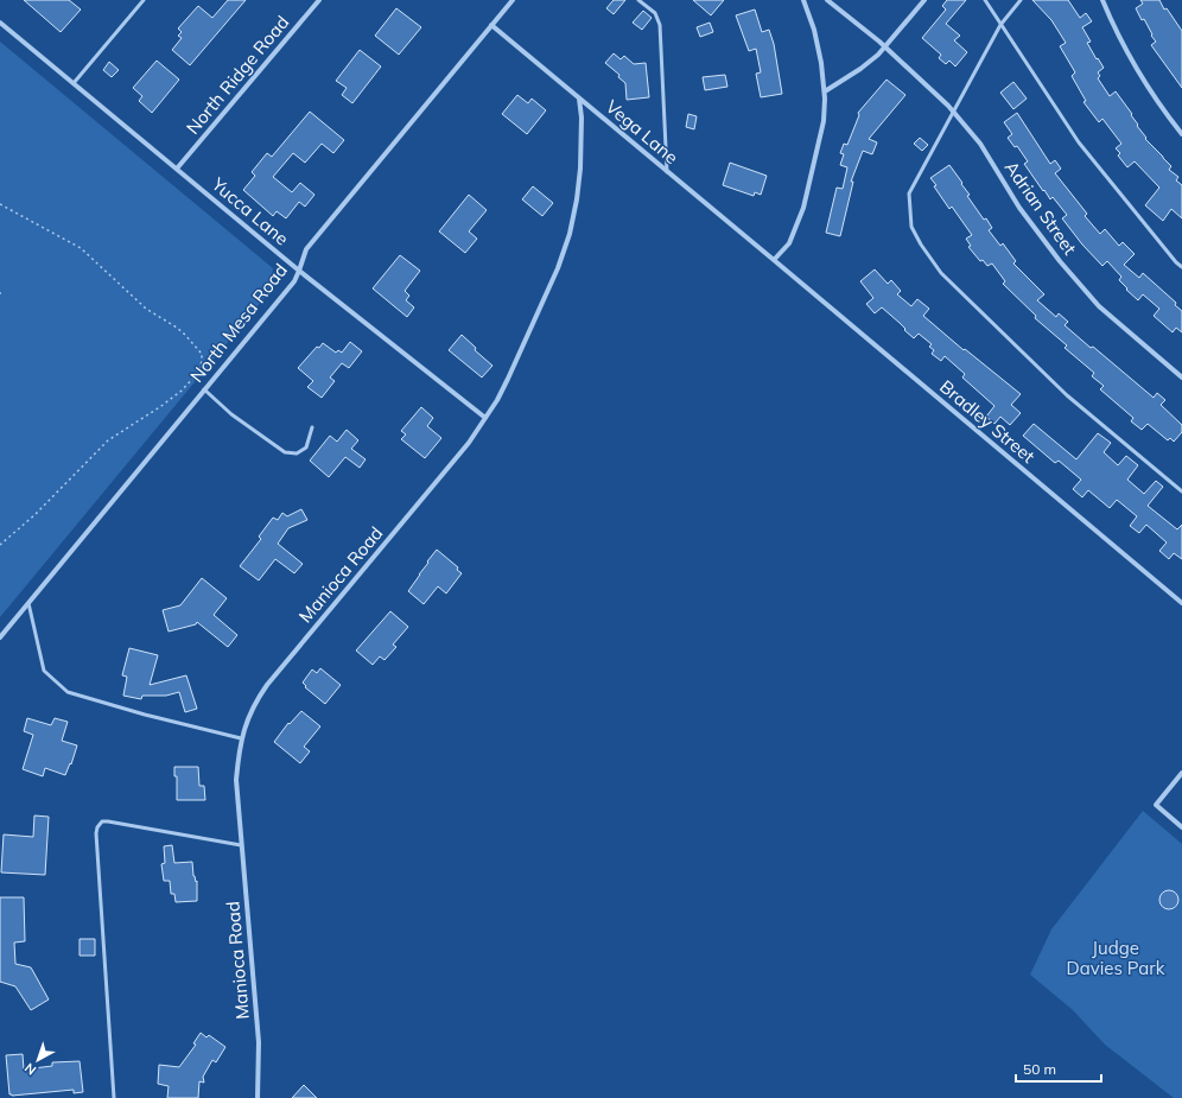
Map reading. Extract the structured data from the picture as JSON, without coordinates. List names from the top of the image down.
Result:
{
  "streets": {
    "street": [
      "North Ridge Road",
      "Vega Lane",
      "Adrian Street",
      "Yucca Lane",
      "North Mesa Road",
      "Bradley Street",
      "Manioca Road"
    ]
  },
  "crossings": [
    ["North Ridge Road", "Yucca Lane"],
    ["Vega Lane", "North Mesa Road"],
    ["Vega Lane", "Bradley Street"],
    ["Vega Lane", "Manioca Road"],
    ["Yucca Lane", "North Mesa Road"],
    ["Yucca Lane", "Manioca Road"]
  ],
  "parks": ["Judge Davies Park"],
  "scale_bar": "50 m",
  "north": "bottom left"
}
